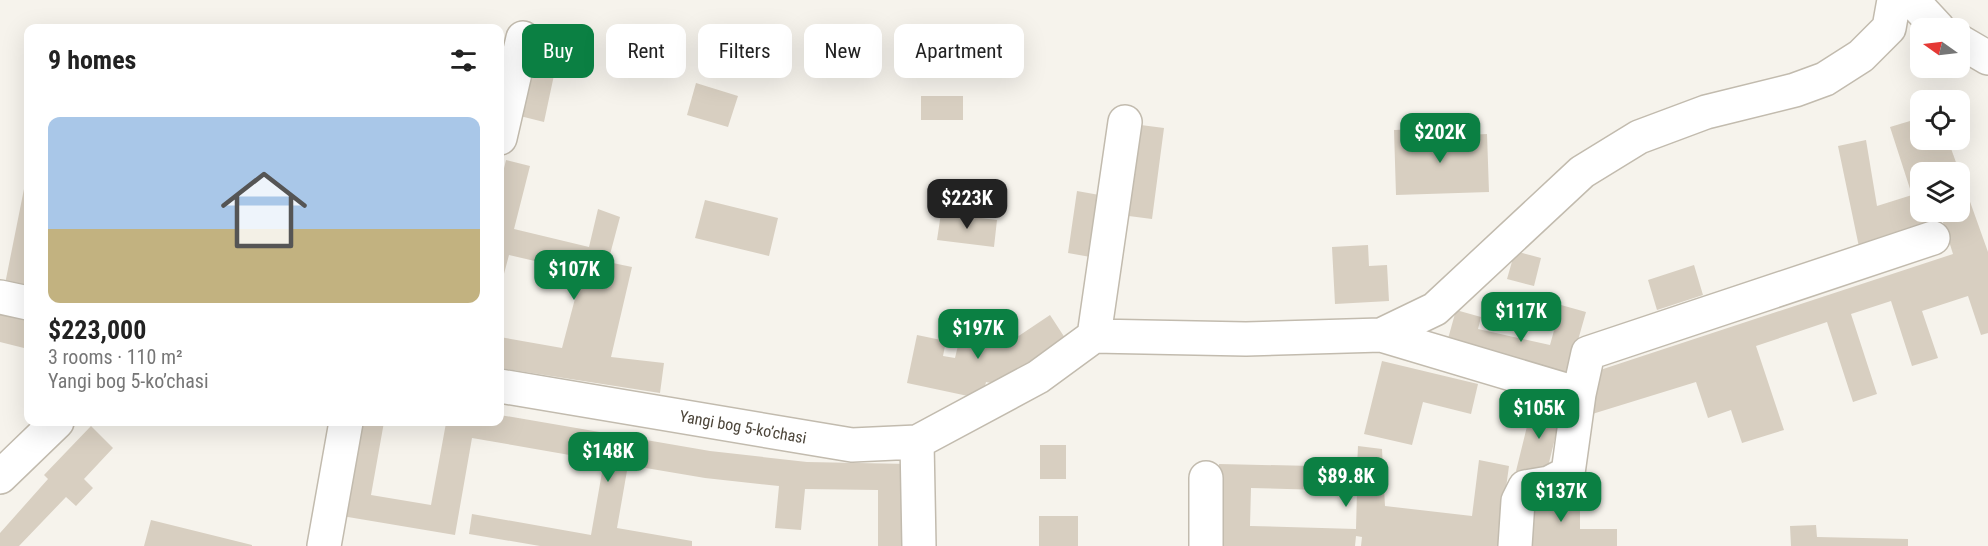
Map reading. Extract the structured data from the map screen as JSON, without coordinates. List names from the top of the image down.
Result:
{
  "streets": {
    "street": ["Yangi bog 5-koʼchasi"]
  },
  "north": "left",
  "page": {
    "chip": [
      "Buy",
      "Rent",
      "Filters",
      "New",
      "Apartment"
    ],
    "heading": "9 homes",
    "list": [
      {
        "name": "$223,000",
        "note": "3 rooms · 110 m² · Yangi bog 5-koʼchasi"
      }
    ],
    "price": [
      "$202K",
      "$223K",
      "$107K",
      "$117K",
      "$197K",
      "$105K",
      "$148K",
      "$89.8K",
      "$137K"
    ]
  }
}
